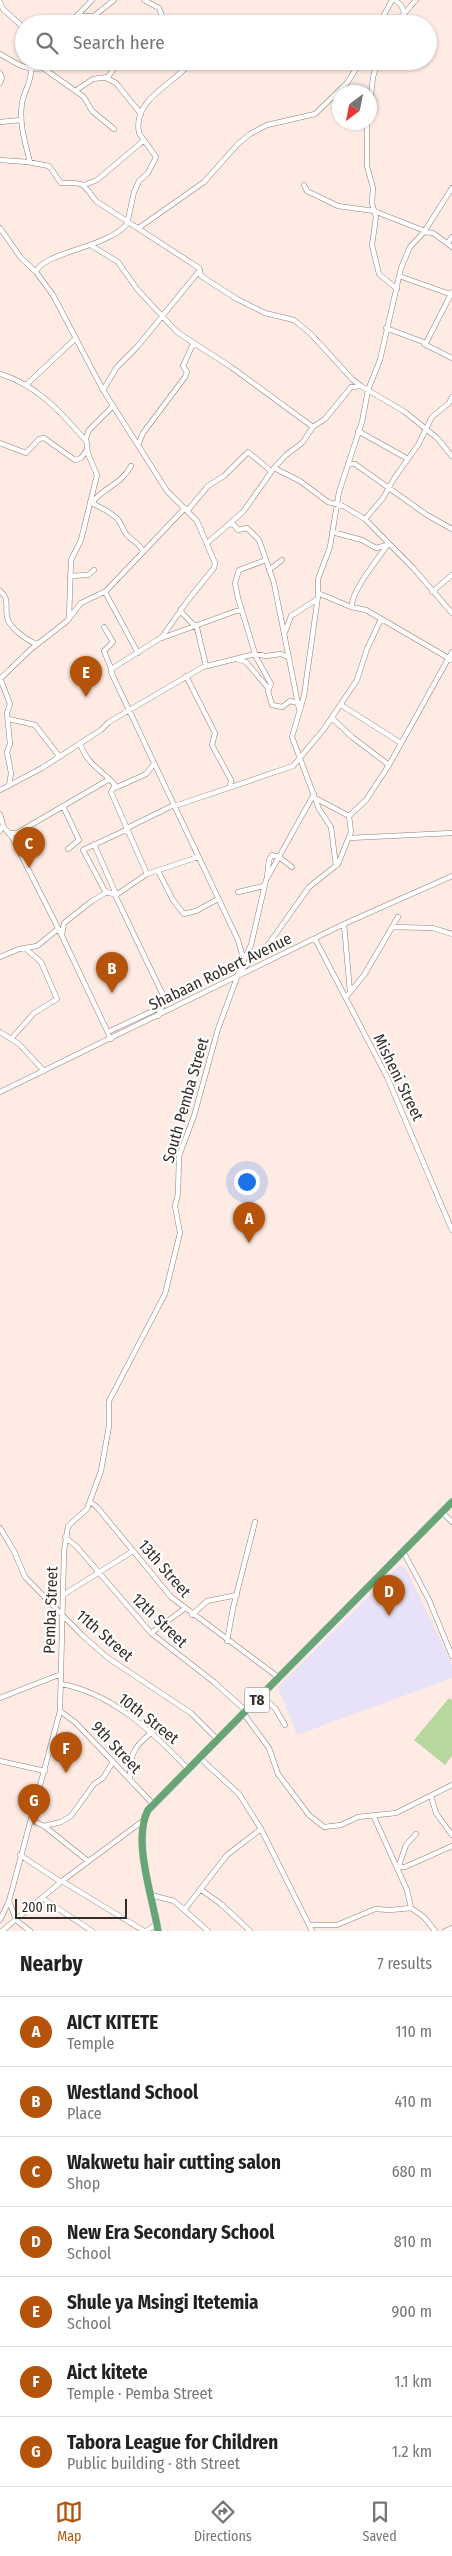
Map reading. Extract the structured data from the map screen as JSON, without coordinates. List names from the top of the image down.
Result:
{
  "streets": {
    "highway": ["T8"],
    "street": [
      "Shabaan Robert Avenue",
      "Misheni Street",
      "South Pemba Street",
      "13th Street",
      "Pemba Street",
      "12th Street",
      "11th Street",
      "10th Street",
      "9th Street"
    ]
  },
  "crossings": [
    ["Shabaan Robert Avenue", "Misheni Street"],
    ["Shabaan Robert Avenue", "South Pemba Street"],
    ["South Pemba Street", "13th Street"],
    ["13th Street", "T8"],
    ["Pemba Street", "12th Street"],
    ["Pemba Street", "11th Street"],
    ["Pemba Street", "10th Street"],
    ["Pemba Street", "9th Street"],
    ["12th Street", "T8"],
    ["11th Street", "T8"],
    ["T8", "10th Street"],
    ["T8", "9th Street"]
  ],
  "scale_bar": "200 m",
  "north": "bottom left",
  "page": {
    "search": "Search here",
    "pins": [
      "E",
      "C",
      "B",
      "A",
      "D",
      "F",
      "G"
    ],
    "scale": "200 m",
    "heading": ["Nearby", "7 results"],
    "list": [
      {
        "mark": "A",
        "name": "AICT KITETE",
        "note": "Temple",
        "value": "110 m"
      },
      {
        "mark": "B",
        "name": "Westland School",
        "note": "Place",
        "value": "410 m"
      },
      {
        "mark": "C",
        "name": "Wakwetu hair cutting salon",
        "note": "Shop",
        "value": "680 m"
      },
      {
        "mark": "D",
        "name": "New Era Secondary School",
        "note": "School",
        "value": "810 m"
      },
      {
        "mark": "E",
        "name": "Shule ya Msingi Itetemia",
        "note": "School",
        "value": "900 m"
      },
      {
        "mark": "F",
        "name": "Aict kitete",
        "note": "Temple · Pemba Street",
        "value": "1.1 km"
      },
      {
        "mark": "G",
        "name": "Tabora League for Children",
        "note": "Public building · 8th Street",
        "value": "1.2 km"
      }
    ],
    "nav": ["Map", "Directions", "Saved"]
  }
}
